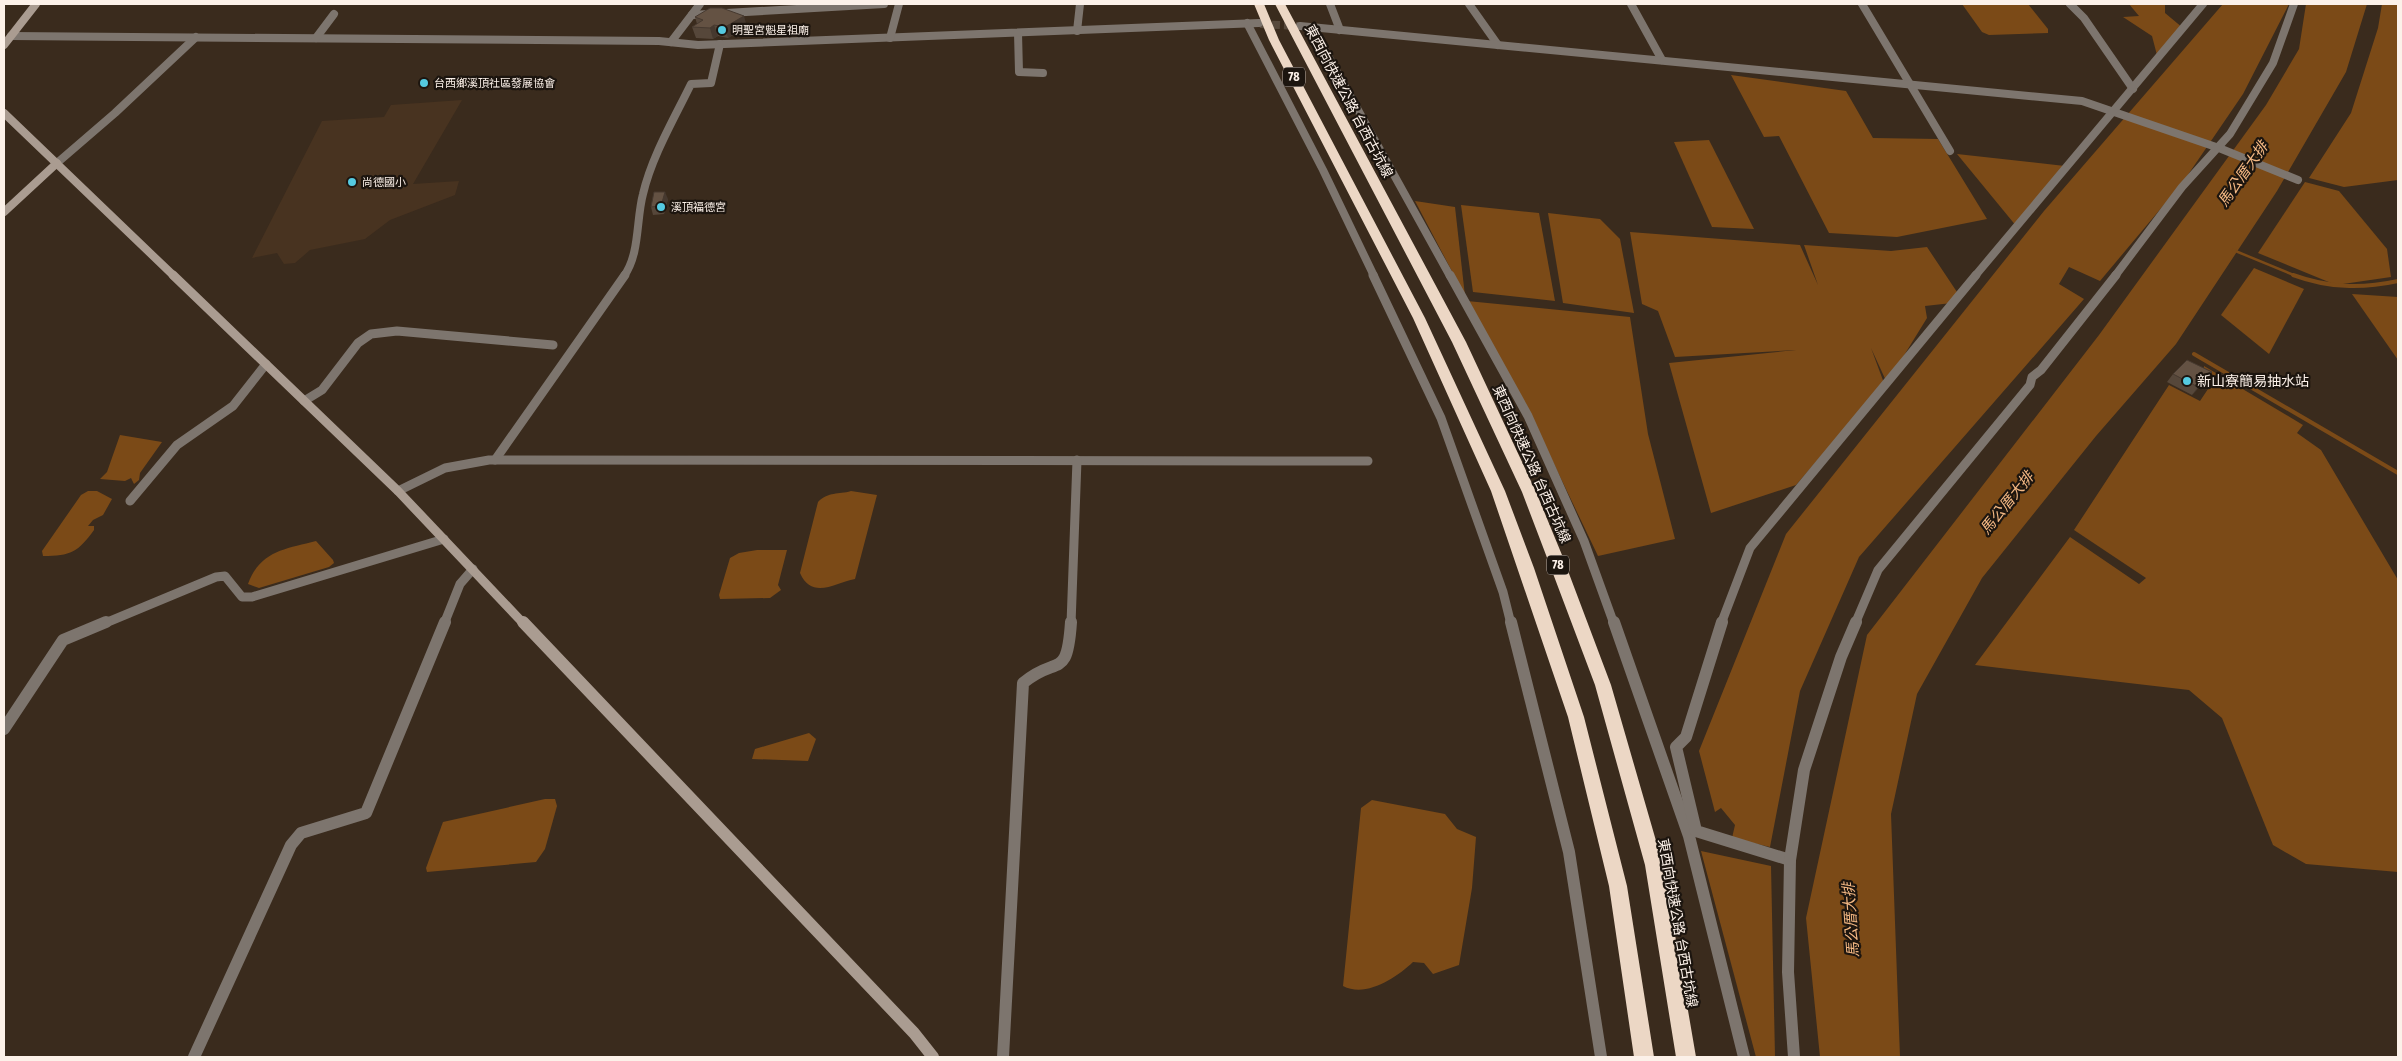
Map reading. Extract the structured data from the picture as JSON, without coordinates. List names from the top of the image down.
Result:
{
  "streets": {
    "highway": ["78", "東西向快速公路 台西古坑線"]
  },
  "water": ["馬公厝大排"],
  "places": [
    "明聖宮魁星祖廟",
    "台西鄉溪頂社區發展協會",
    "尚德國小",
    "溪頂福德宮",
    "新山寮簡易抽水站"
  ]
}
